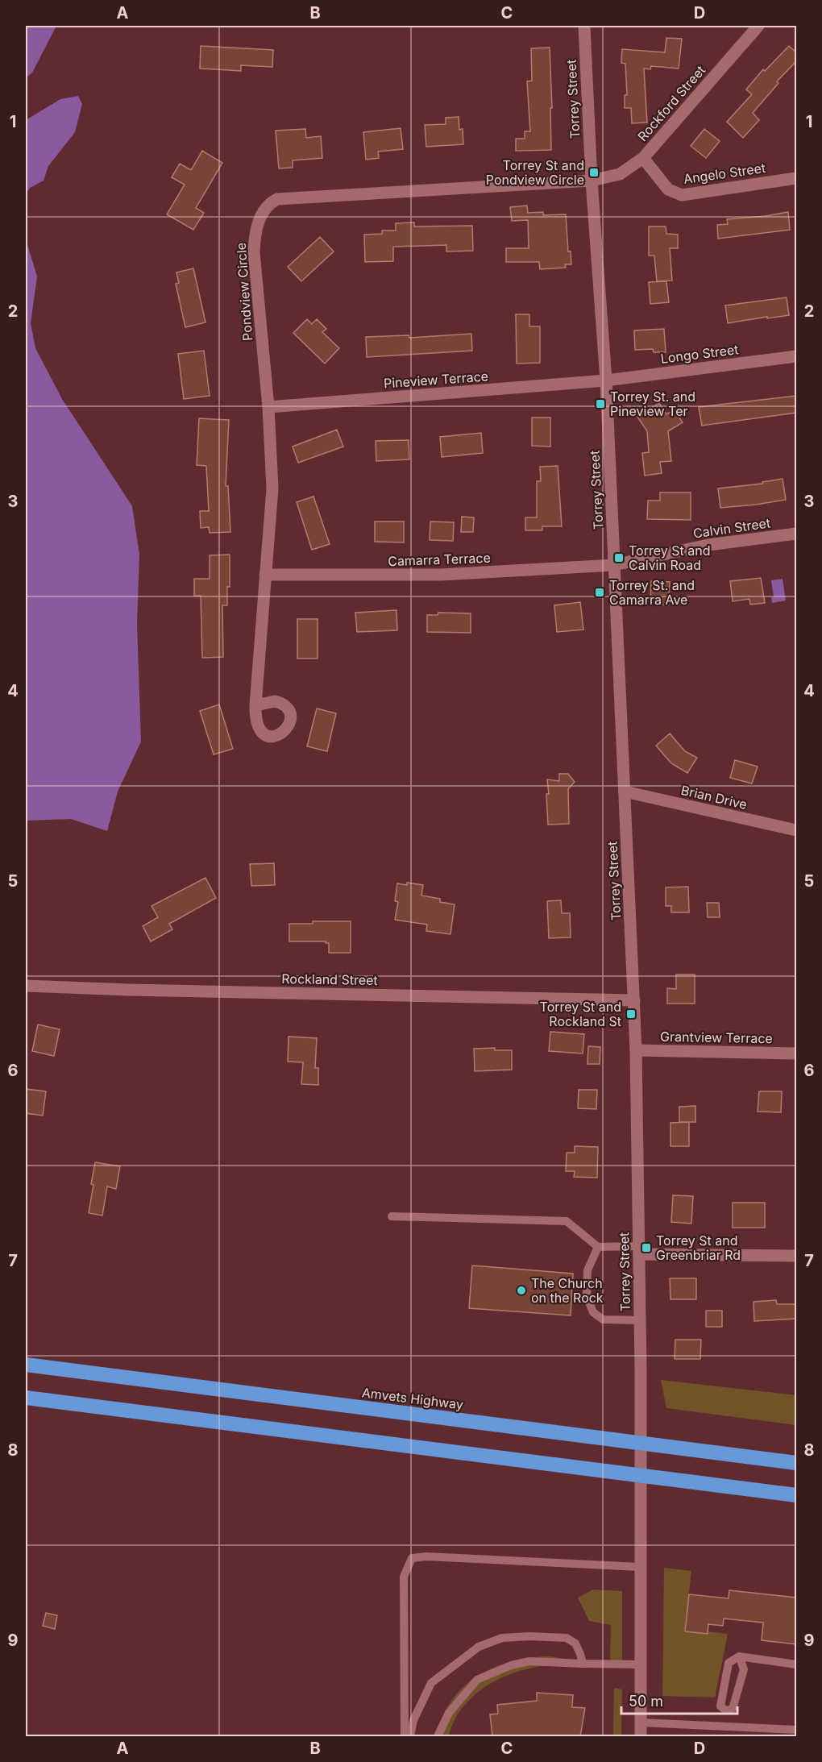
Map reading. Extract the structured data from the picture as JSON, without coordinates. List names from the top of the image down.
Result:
{
  "streets": {
    "highway": ["Amvets Highway"],
    "street": [
      "Torrey Street",
      "Rockford Street",
      "Angelo Street",
      "Pondview Circle",
      "Longo Street",
      "Pineview Terrace",
      "Calvin Street",
      "Camarra Terrace",
      "Brian Drive",
      "Rockland Street",
      "Grantview Terrace"
    ]
  },
  "crossings": [
    ["Torrey Street", "Rockford Street"],
    ["Torrey Street", "Pondview Circle"],
    ["Torrey Street", "Longo Street"],
    ["Torrey Street", "Pineview Terrace"],
    ["Torrey Street", "Calvin Street"],
    ["Torrey Street", "Camarra Terrace"],
    ["Torrey Street", "Brian Drive"],
    ["Torrey Street", "Rockland Street"],
    ["Torrey Street", "Grantview Terrace"],
    ["Rockford Street", "Angelo Street"],
    ["Rockford Street", "Pondview Circle"],
    ["Pondview Circle", "Pineview Terrace"],
    ["Pondview Circle", "Camarra Terrace"],
    ["Longo Street", "Pineview Terrace"],
    ["Calvin Street", "Camarra Terrace"]
  ],
  "places": {
    "transit": [
      "Torrey St and Pondview Circle",
      "Torrey St. and Pineview Ter",
      "Torrey St and Calvin Road",
      "Torrey St. and Camarra Ave",
      "Torrey St and Rockland St",
      "Torrey St and Greenbriar Rd"
    ],
    "other": ["The Church on the Rock"]
  },
  "scale_bar": "50 m",
  "grid": {
    "columns": [
      "A",
      "B",
      "C",
      "D"
    ],
    "rows": [
      "1",
      "2",
      "3",
      "4",
      "5",
      "6",
      "7",
      "8",
      "9"
    ]
  }
}
